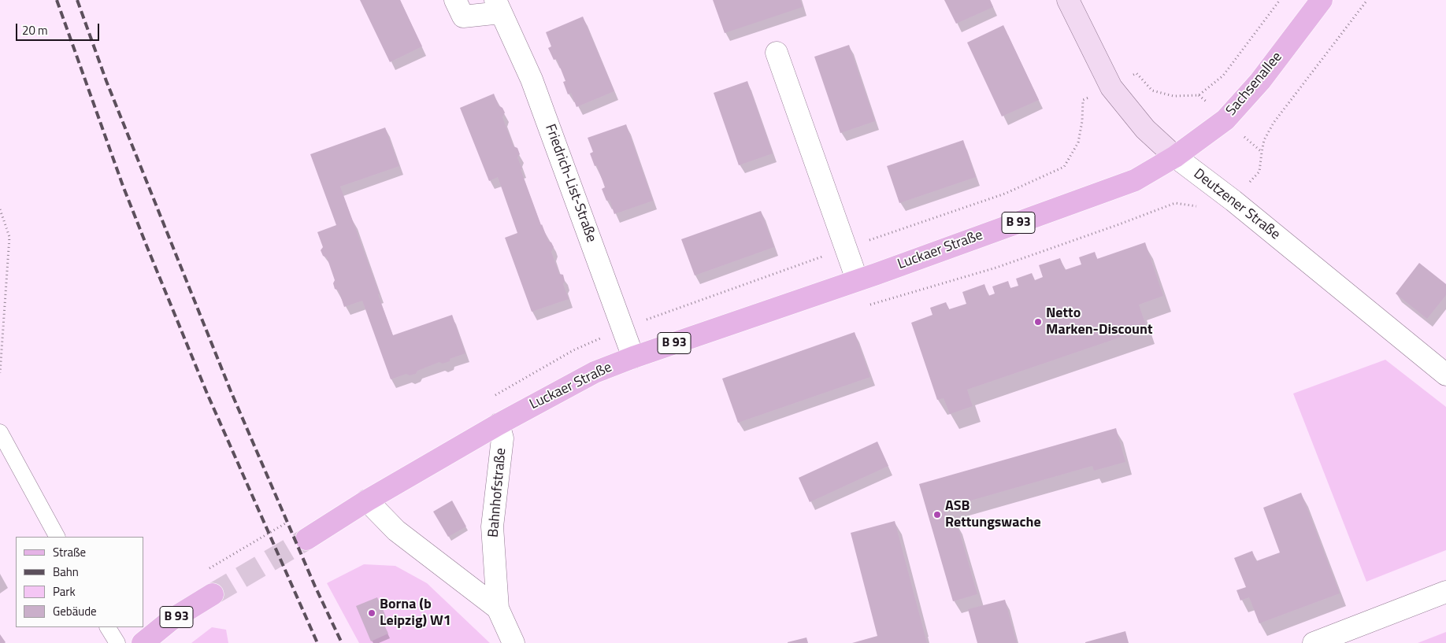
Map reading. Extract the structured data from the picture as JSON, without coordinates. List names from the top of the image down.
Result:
{
  "streets": {
    "main road": [
      "Sachsenallee",
      "Deutzener Straße",
      "B 93",
      "Luckaer Straße"
    ],
    "street": ["Friedrich-List-Straße", "Bahnhofstraße"]
  },
  "crossings": [
    ["Sachsenallee", "Deutzener Straße"],
    ["Sachsenallee", "Luckaer Straße"],
    ["Friedrich-List-Straße", "Luckaer Straße"],
    ["Deutzener Straße", "Luckaer Straße"],
    ["Luckaer Straße", "Bahnhofstraße"]
  ],
  "places": ["Netto Marken-Discount", "ASB Rettungswache", "Borna (b Leipzig) W1"],
  "legend": [
    "Straße",
    "Bahn",
    "Park",
    "Gebäude"
  ],
  "scale_bar": "20 m"
}
